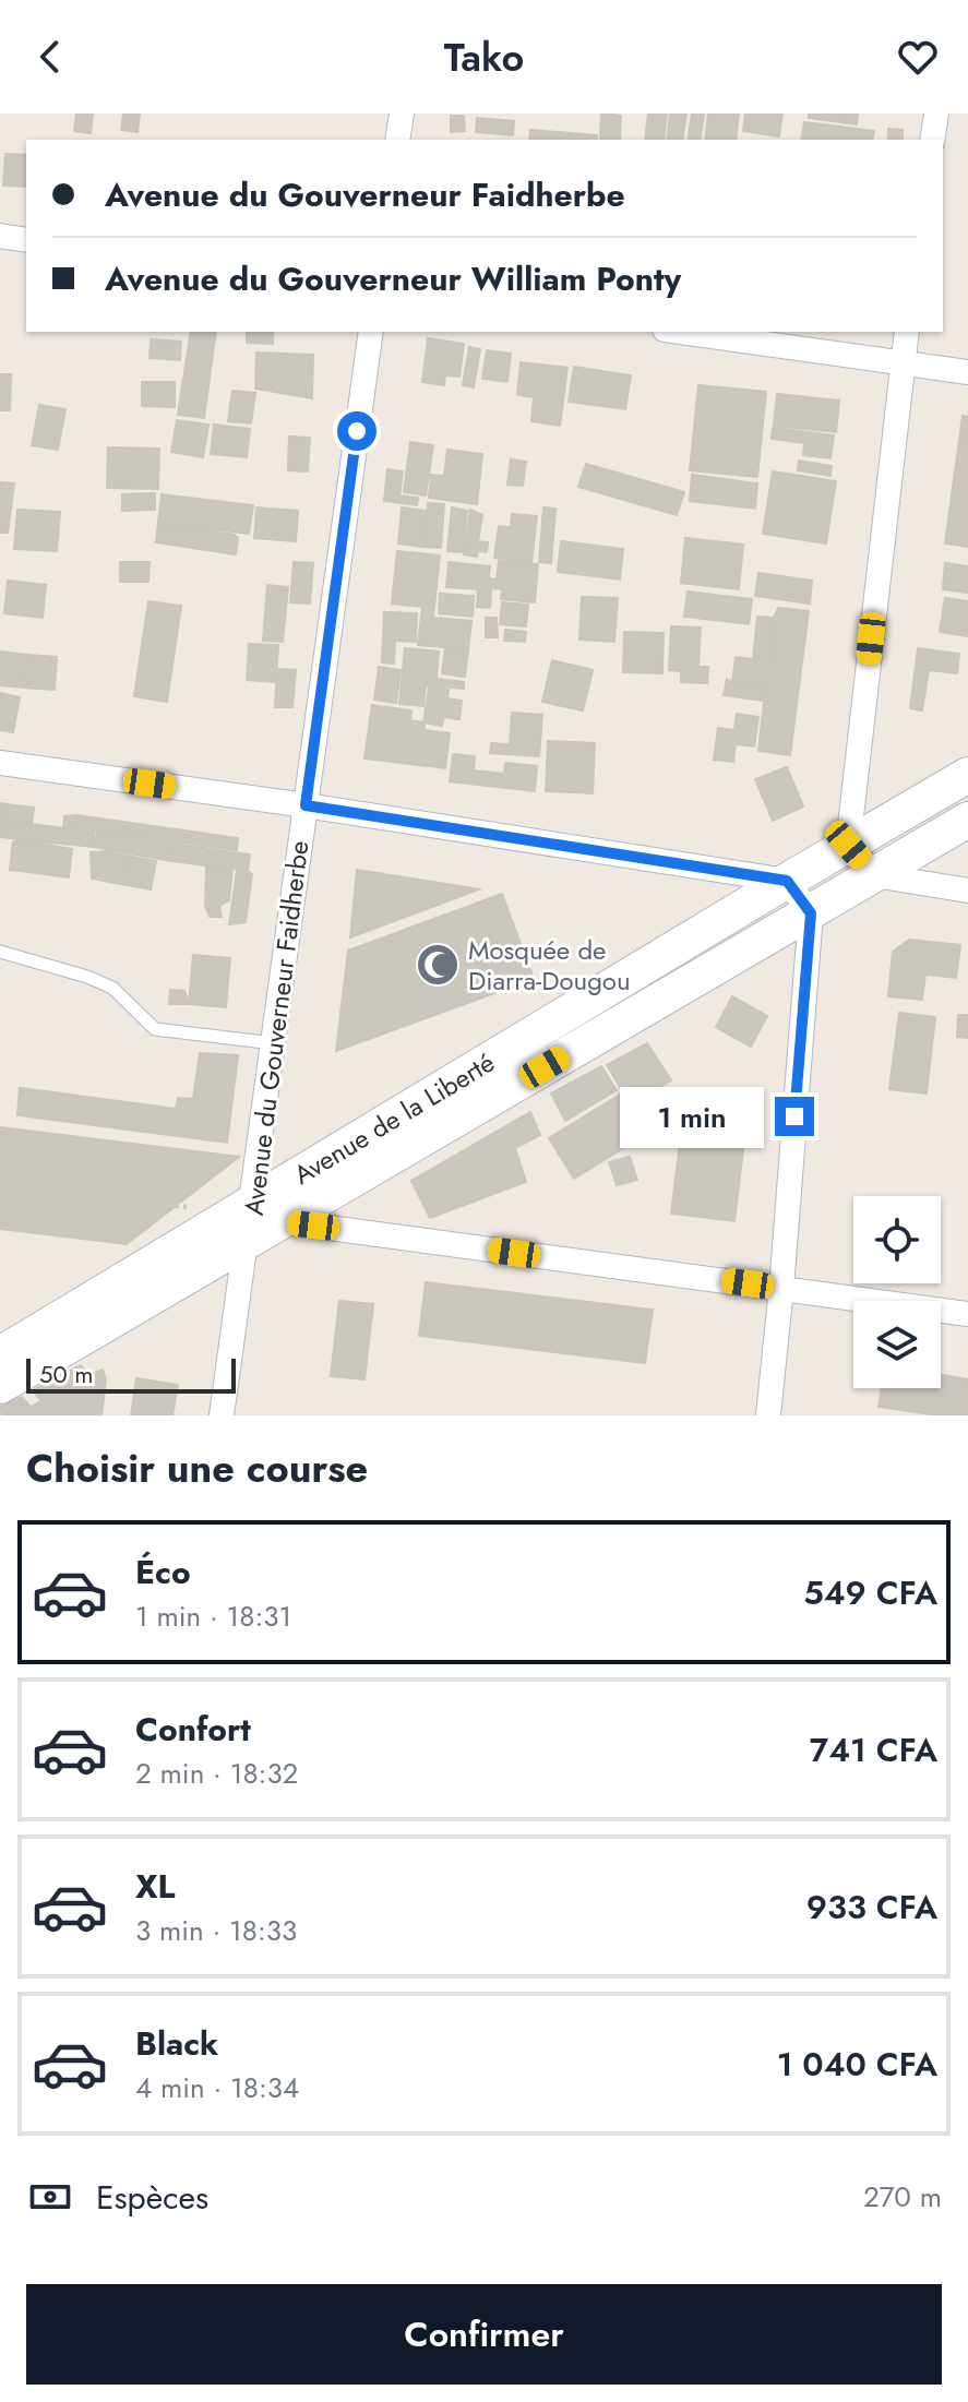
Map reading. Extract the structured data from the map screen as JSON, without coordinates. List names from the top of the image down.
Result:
{
  "streets": {
    "main road": ["Avenue de la Liberté"],
    "street": ["Avenue du Gouverneur Faidherbe"]
  },
  "crossings": [
    ["Avenue du Gouverneur Faidherbe", "Avenue de la Liberté"]
  ],
  "places": {
    "mosque": ["Mosquée de Diarra-Dougou"]
  },
  "scale_bar": "50 m",
  "page": {
    "header": "Tako",
    "banner": ["Avenue du Gouverneur Faidherbe", "Avenue du Gouverneur William Ponty"],
    "bubble": "1 min",
    "scale": "50 m",
    "heading": "Choisir une course",
    "list": [
      {
        "name": "Éco",
        "note": "1 min · 18:31",
        "value": "549 CFA"
      },
      {
        "name": "Confort",
        "note": "2 min · 18:32",
        "value": "741 CFA"
      },
      {
        "name": "XL",
        "note": "3 min · 18:33",
        "value": "933 CFA"
      },
      {
        "name": "Black",
        "note": "4 min · 18:34",
        "value": "1 040 CFA"
      }
    ],
    "pay": ["Espèces", "270 m"],
    "buttons": "Confirmer"
  }
}
